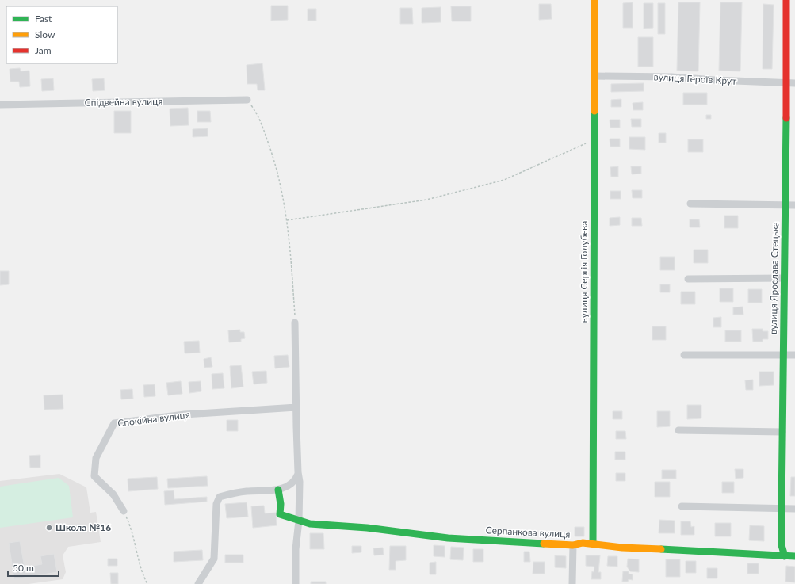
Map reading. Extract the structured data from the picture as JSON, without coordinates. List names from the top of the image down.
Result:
{
  "streets": {
    "street": [
      "вулиця Героїв Крут",
      "Спідвейна вулиця",
      "вулиця Сергія Голубєва",
      "вулиця Ярослава Стецька",
      "Спокійна вулиця",
      "Серпанкова вулиця"
    ]
  },
  "crossings": [
    ["вулиця Героїв Крут", "вулиця Сергія Голубєва"],
    ["вулиця Героїв Крут", "вулиця Ярослава Стецька"],
    ["вулиця Сергія Голубєва", "Серпанкова вулиця"],
    ["вулиця Ярослава Стецька", "Серпанкова вулиця"]
  ],
  "places": ["Школа №16"],
  "legend": ["Fast", "Slow", "Jam"],
  "scale_bar": "50 m"
}
